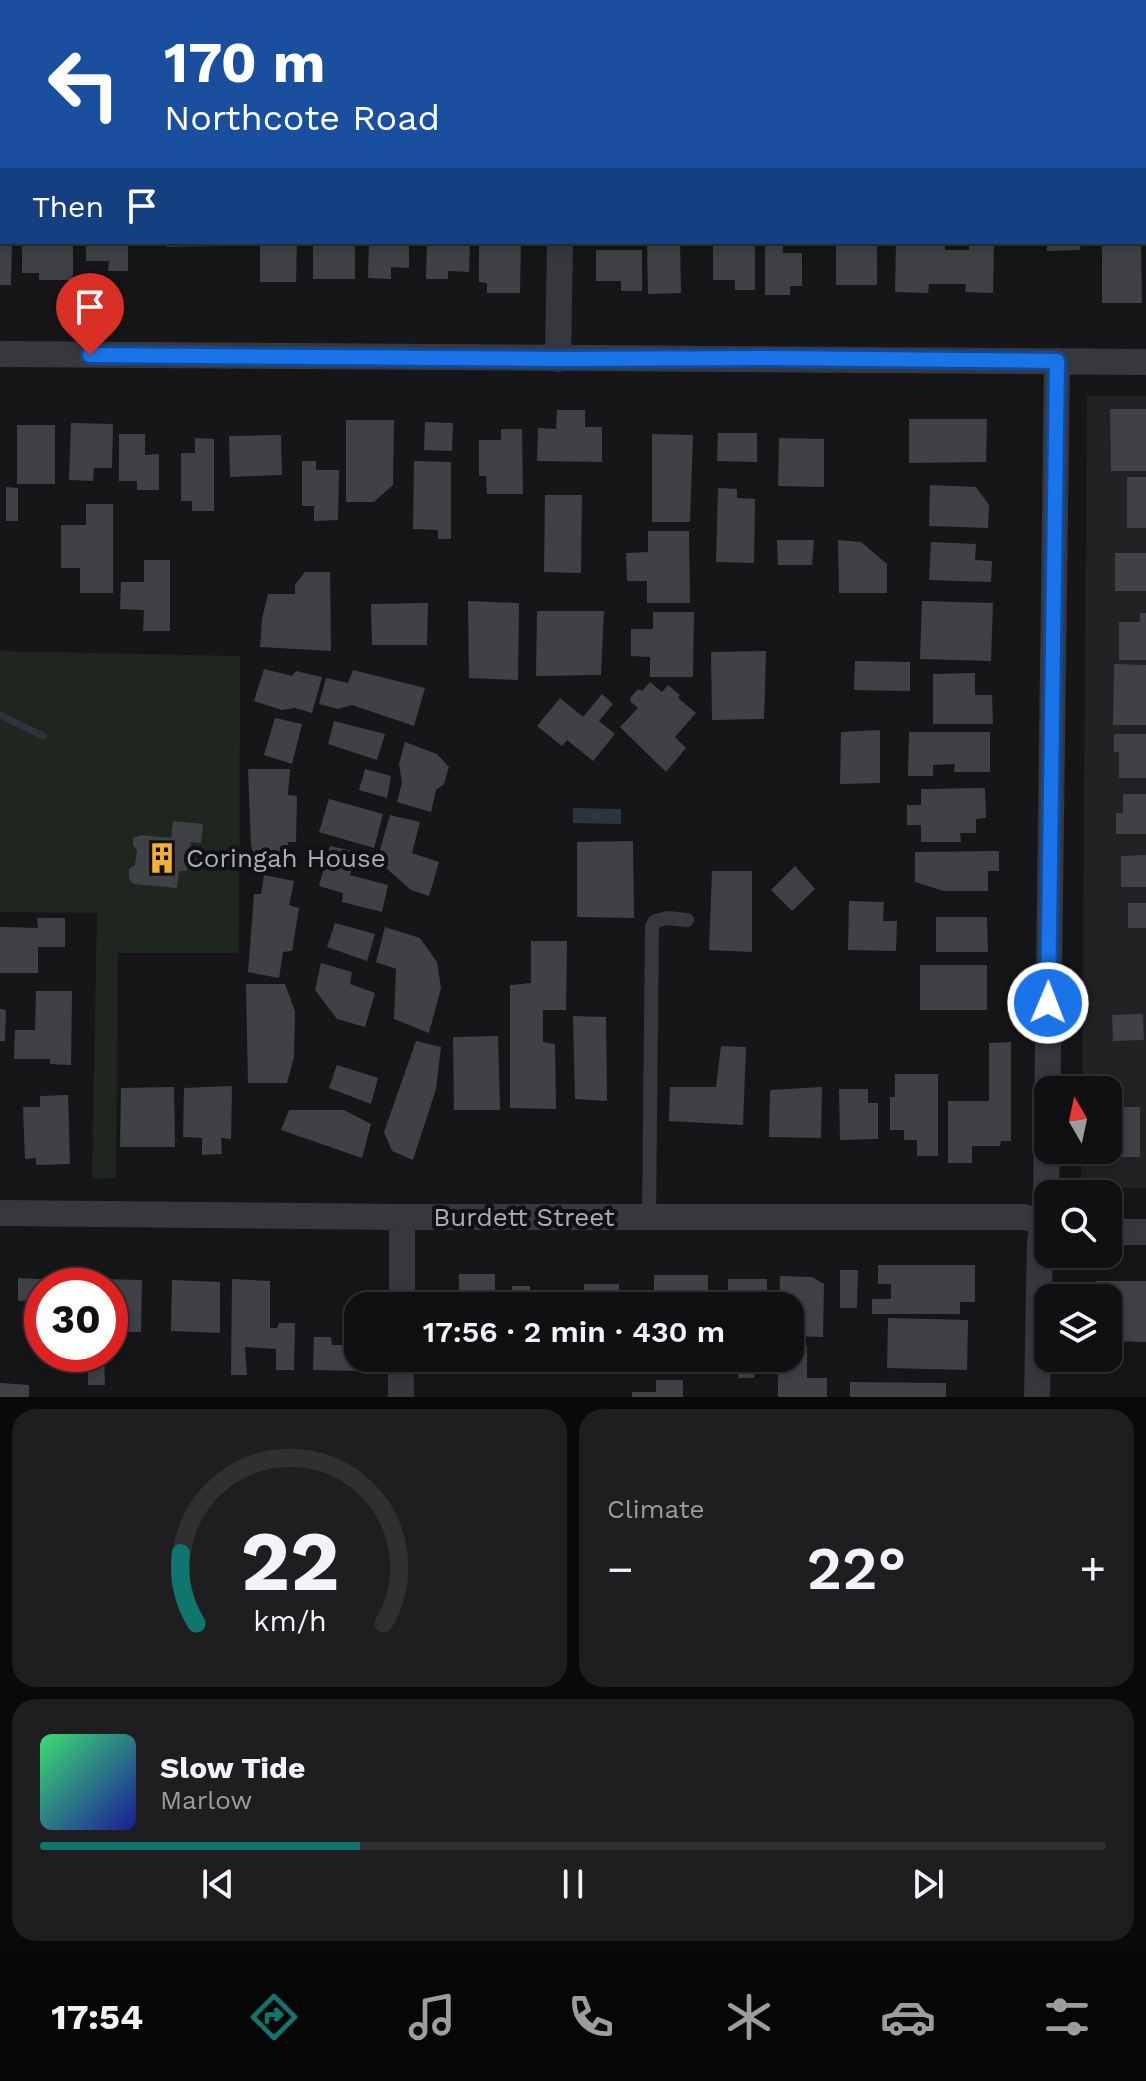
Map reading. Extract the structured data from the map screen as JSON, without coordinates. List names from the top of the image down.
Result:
{
  "streets": {
    "street": ["Burdett Street"]
  },
  "places": {
    "building": ["Coringah House"]
  },
  "north": "top",
  "page": {
    "turn": ["170 m", "Northcote Road"],
    "then": "Then",
    "limit": "30",
    "trip": "17:56 · 2 min · 430 m",
    "tile": "Climate",
    "heat": ["−", "22°", "+"],
    "song": ["Slow Tide", "Marlow"],
    "tabs": "17:54",
    "gauge": ["22", "km/h"]
  }
}
